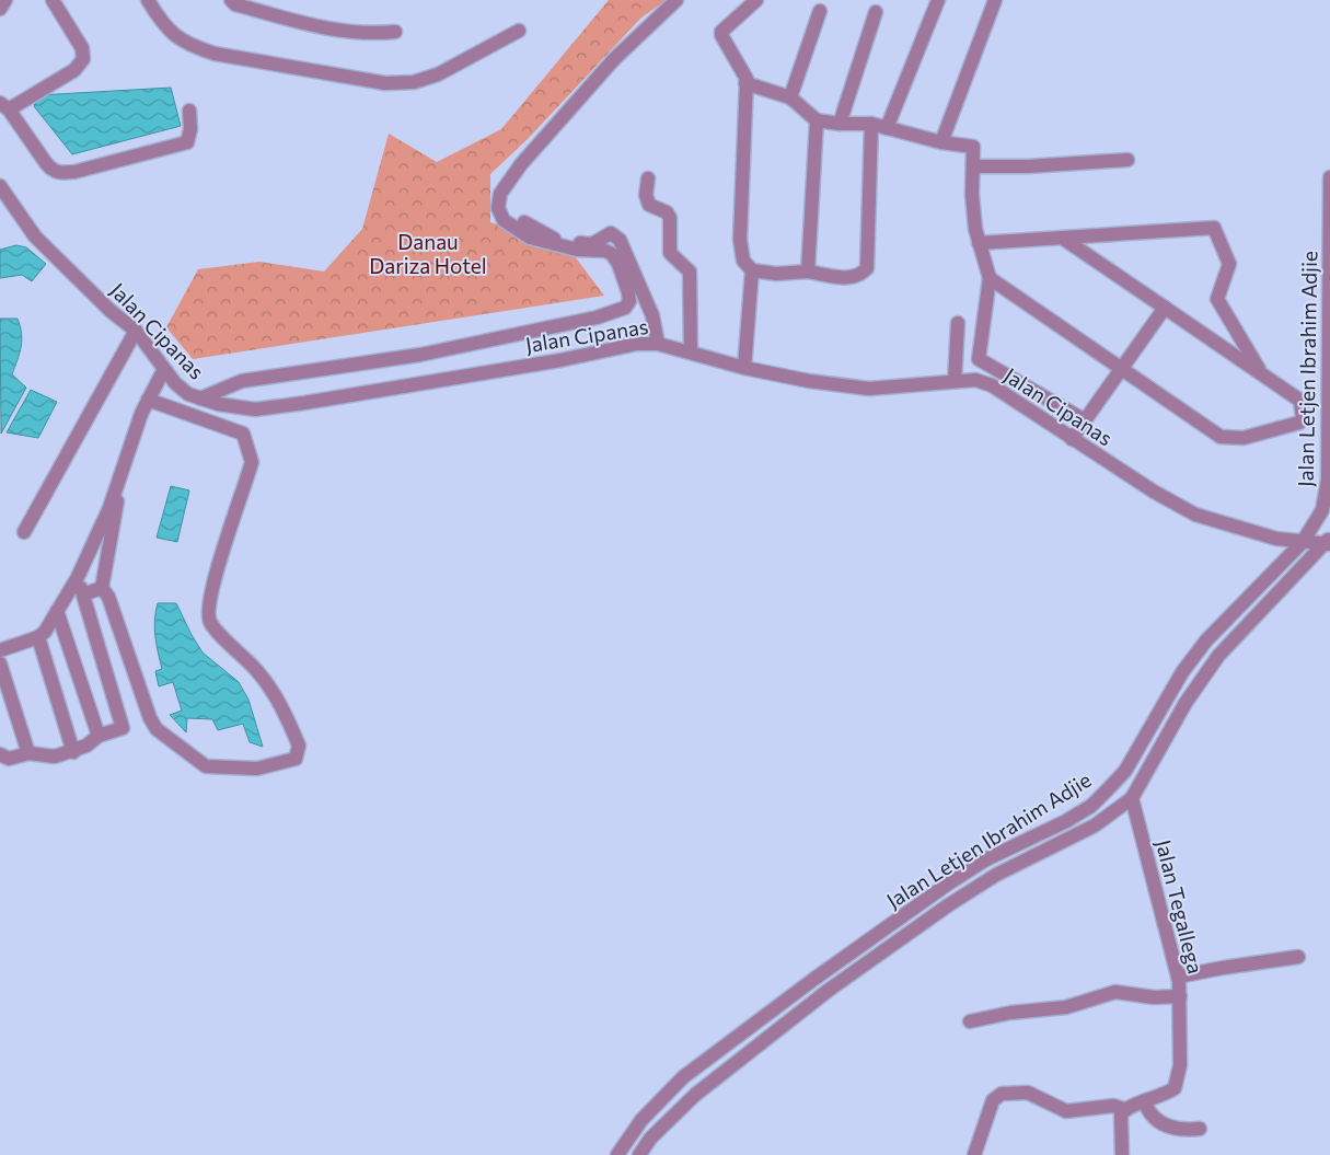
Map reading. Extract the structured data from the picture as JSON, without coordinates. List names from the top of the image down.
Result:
{
  "streets": {
    "street": ["Jalan Cipanas", "Jalan Letjen Ibrahim Adjie", "Jalan Tegallega"]
  },
  "crossings": [
    ["Jalan Cipanas", "Jalan Letjen Ibrahim Adjie"],
    ["Jalan Letjen Ibrahim Adjie", "Jalan Tegallega"]
  ],
  "parks": ["Danau Dariza Hotel"]
}
